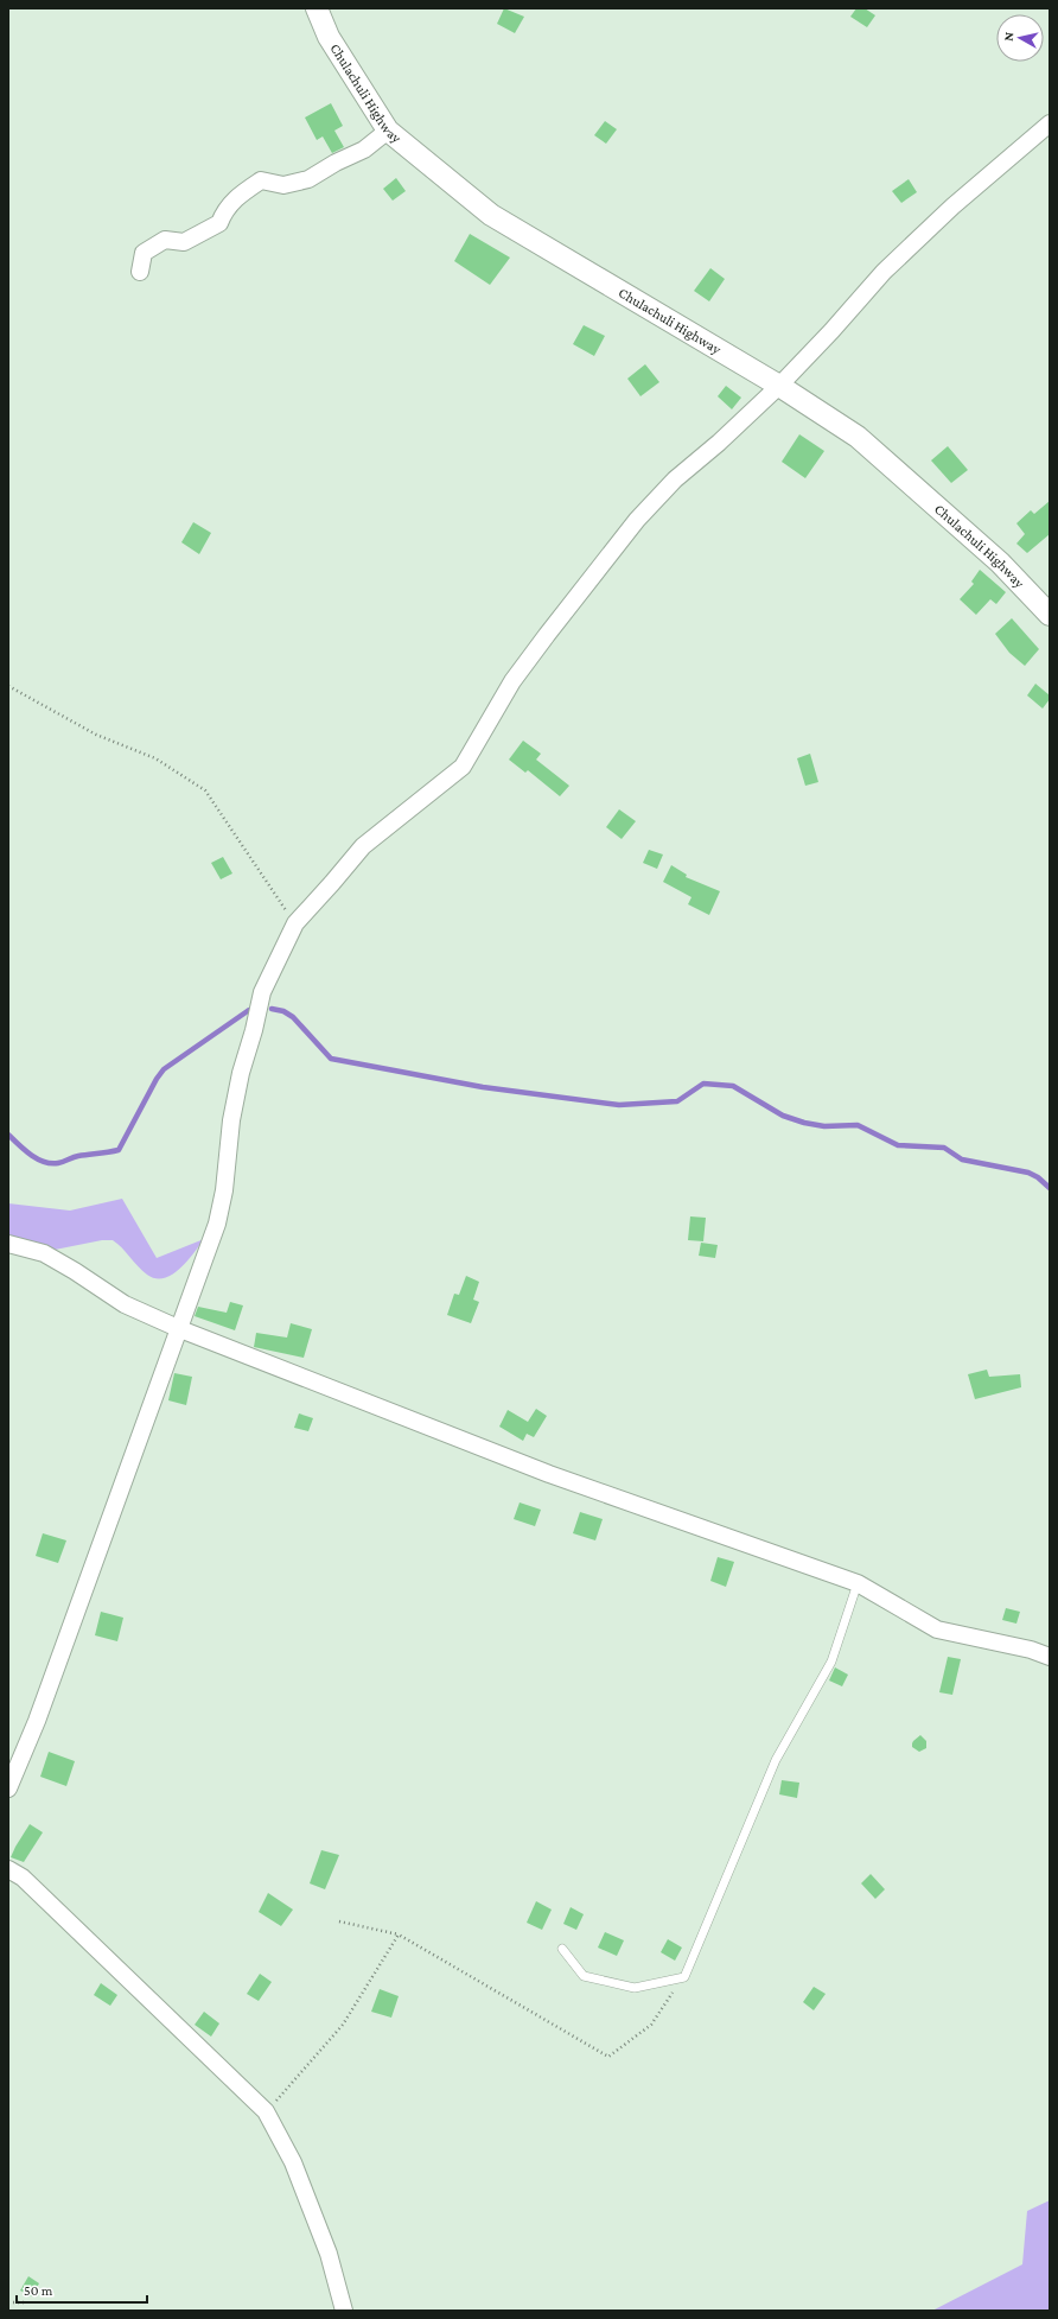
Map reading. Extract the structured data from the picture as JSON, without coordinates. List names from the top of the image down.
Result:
{
  "streets": {
    "street": ["Chulachuli Highway"]
  },
  "scale_bar": "50 m",
  "north": "left"
}
